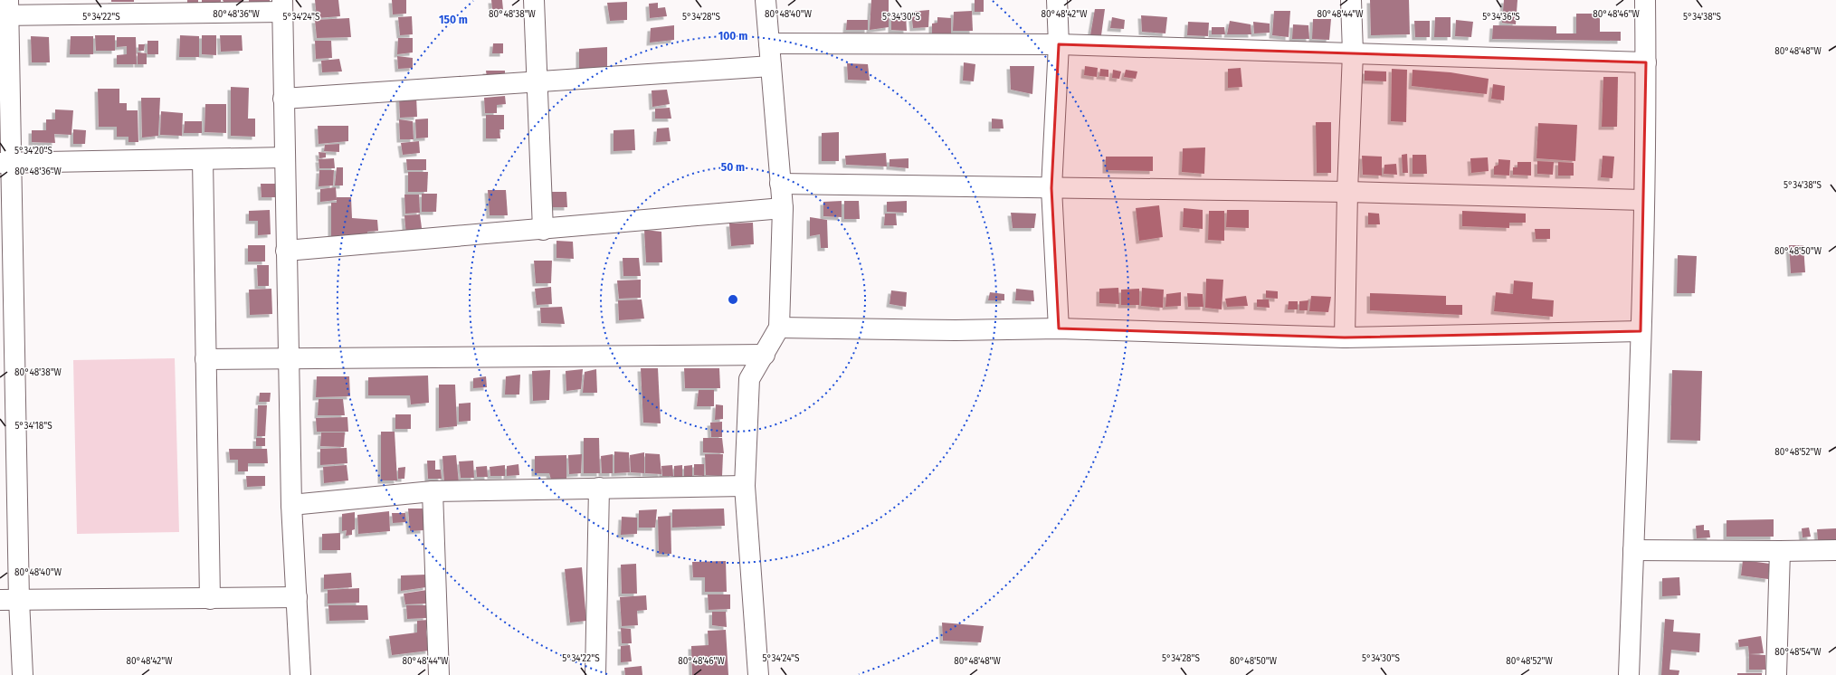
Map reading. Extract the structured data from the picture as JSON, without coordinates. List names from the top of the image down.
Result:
{
  "coordinates": [
    "80°48'36\"W",
    "80°48'38\"W",
    "80°48'40\"W",
    "80°48'42\"W",
    "80°48'44\"W",
    "80°48'46\"W",
    "5°34'22\"S",
    "5°34'24\"S",
    "5°34'28\"S",
    "5°34'30\"S",
    "5°34'36\"S",
    "5°34'38\"S",
    "80°48'48\"W",
    "5°34'20\"S",
    "80°48'50\"W",
    "5°34'18\"S",
    "80°48'52\"W",
    "80°48'54\"W"
  ],
  "rings": ["150 m", "100 m", "50 m"]
}
